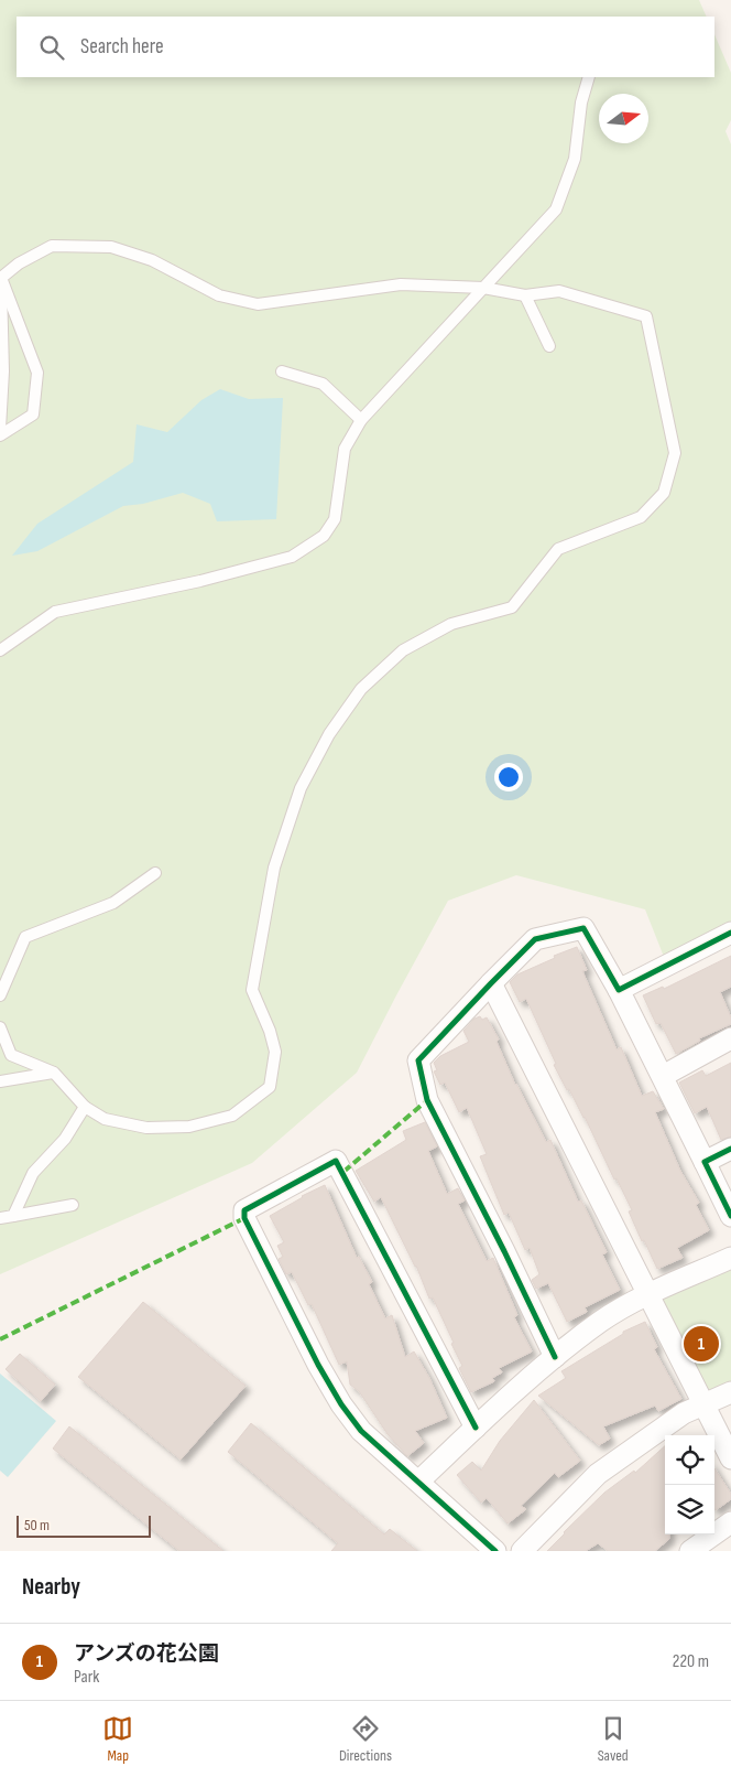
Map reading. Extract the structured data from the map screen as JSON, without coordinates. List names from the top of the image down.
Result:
{
  "scale_bar": "50 m",
  "north": "right",
  "page": {
    "search": "Search here",
    "pins": "1",
    "scale": "50 m",
    "heading": "Nearby",
    "list": [
      {
        "mark": "1",
        "name": "アンズの花公園",
        "note": "Park",
        "value": "220 m"
      }
    ],
    "nav": ["Map", "Directions", "Saved"]
  }
}
